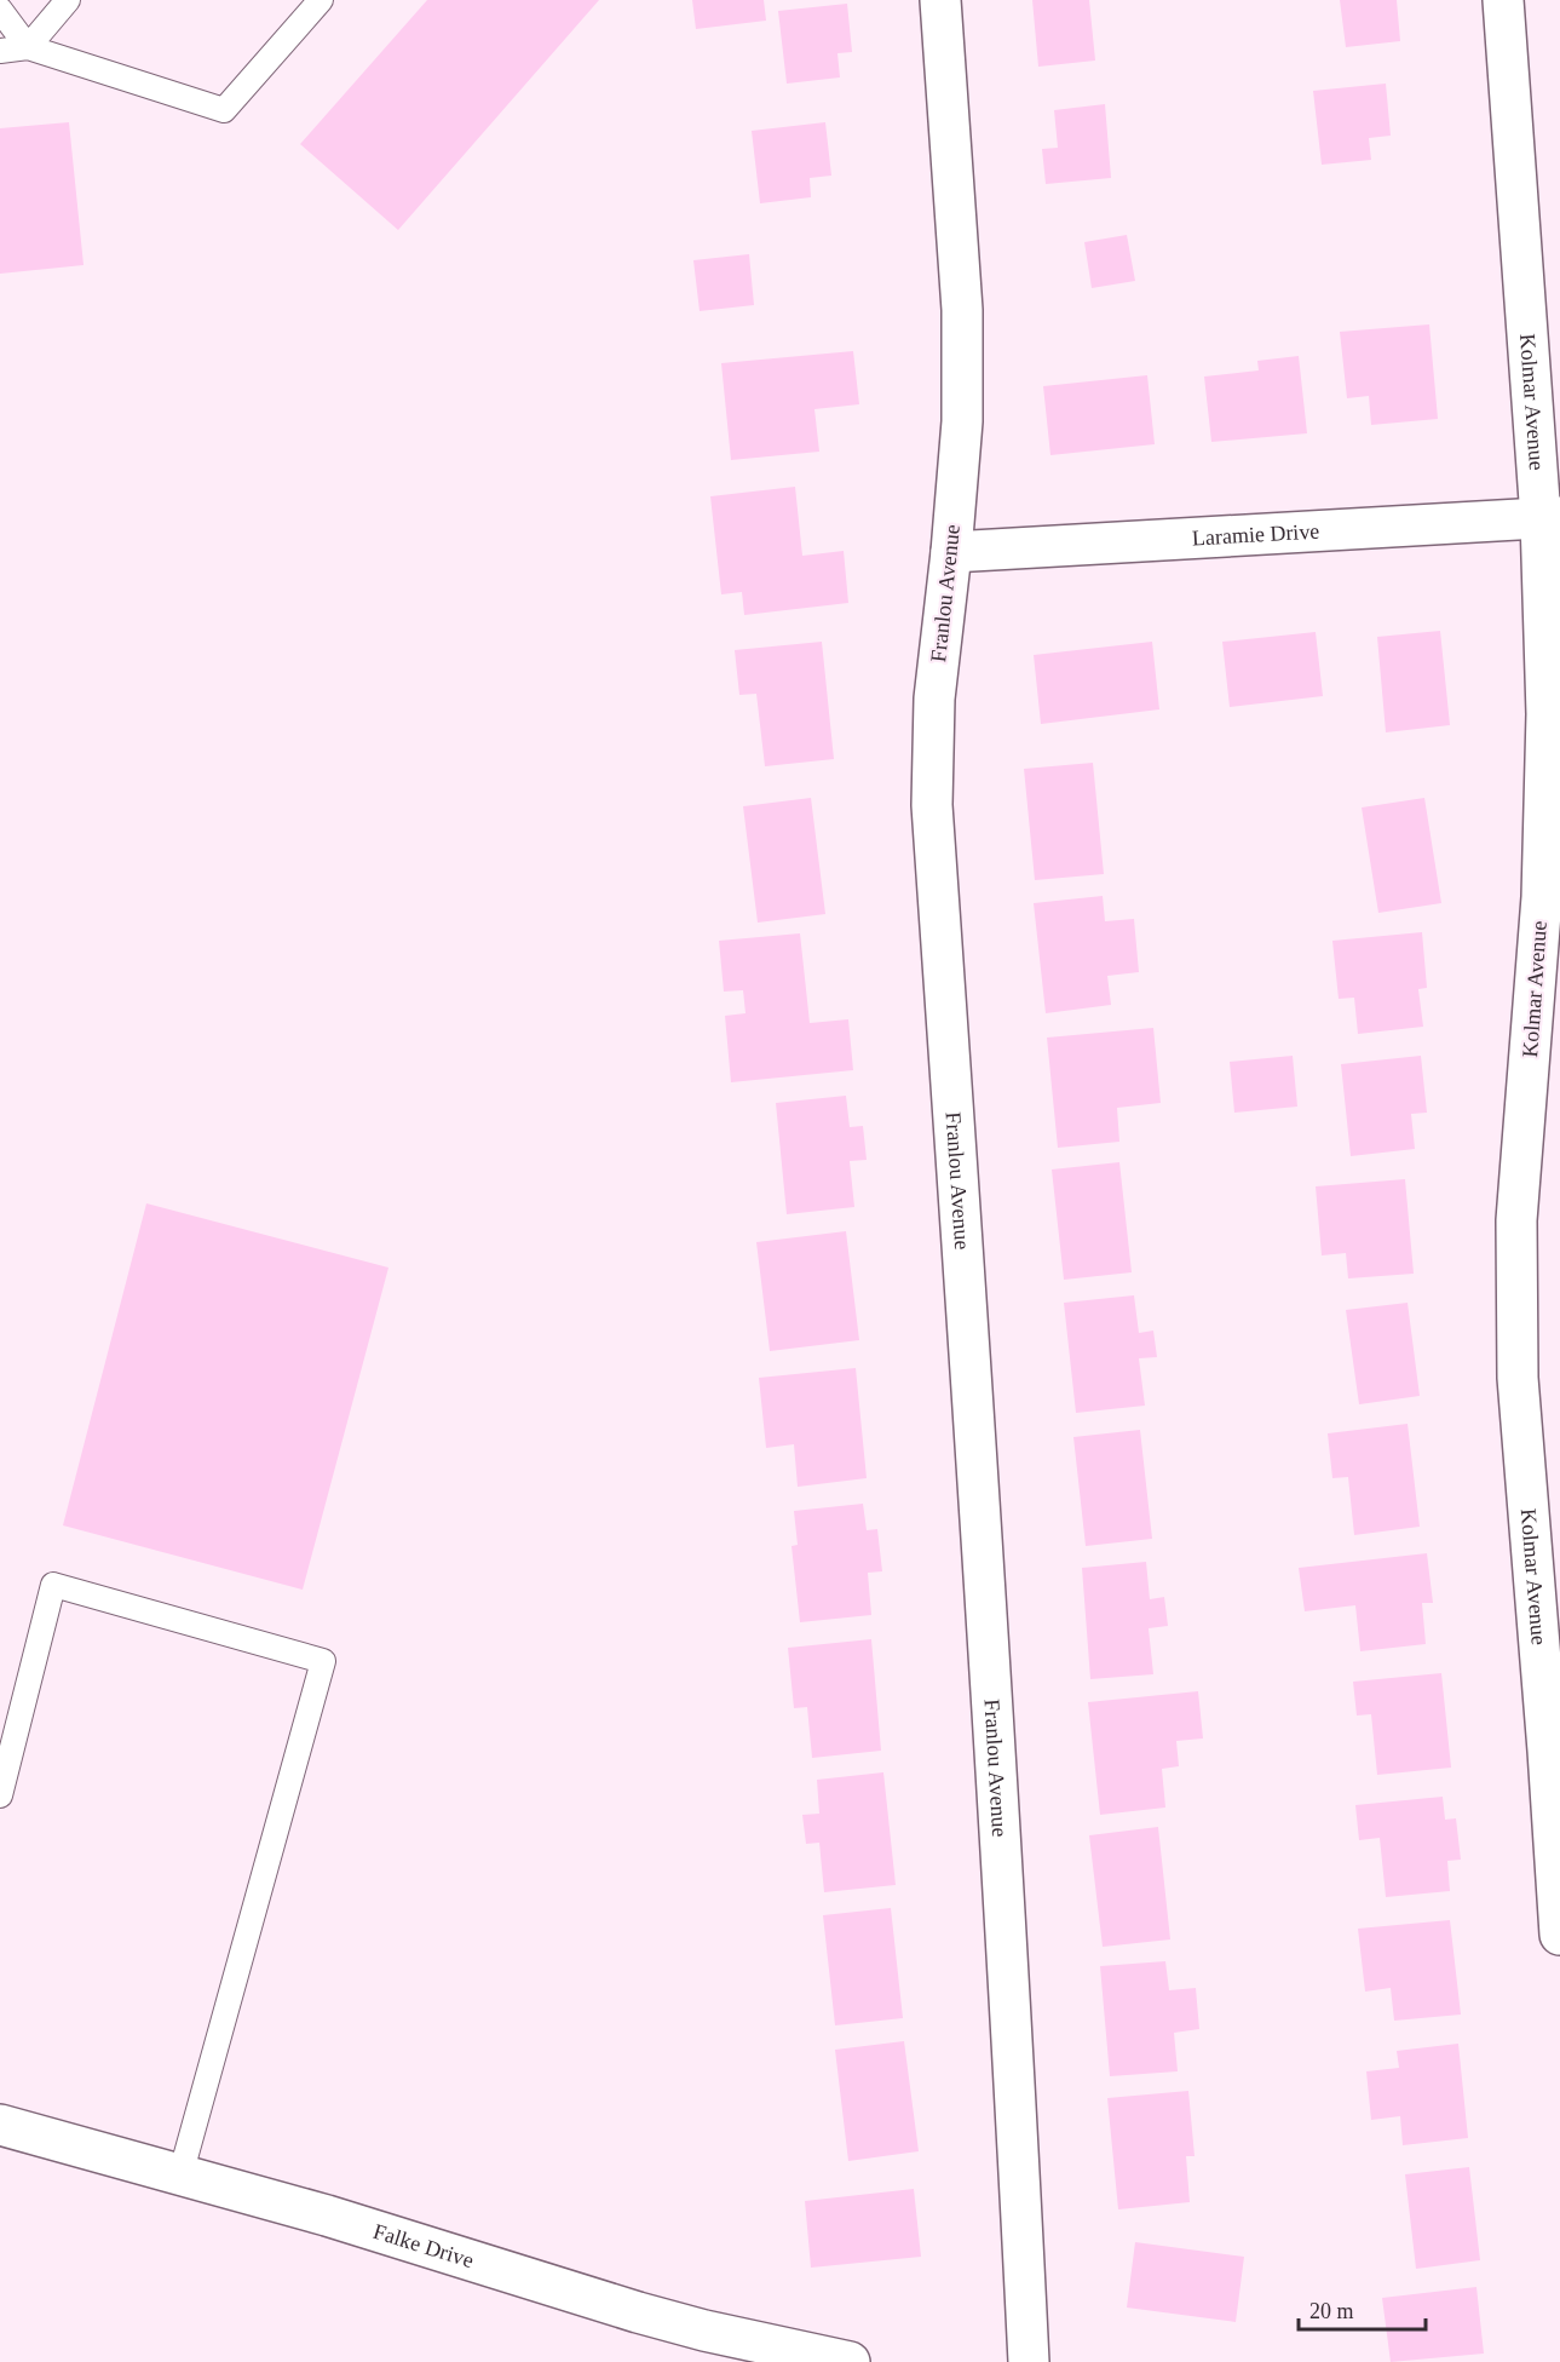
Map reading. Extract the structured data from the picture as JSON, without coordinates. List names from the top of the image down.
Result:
{
  "streets": {
    "street": [
      "Kolmar Avenue",
      "Laramie Drive",
      "Franlou Avenue",
      "Falke Drive"
    ]
  },
  "crossings": [
    ["Kolmar Avenue", "Laramie Drive"],
    ["Laramie Drive", "Franlou Avenue"]
  ],
  "scale_bar": "20 m"
}
